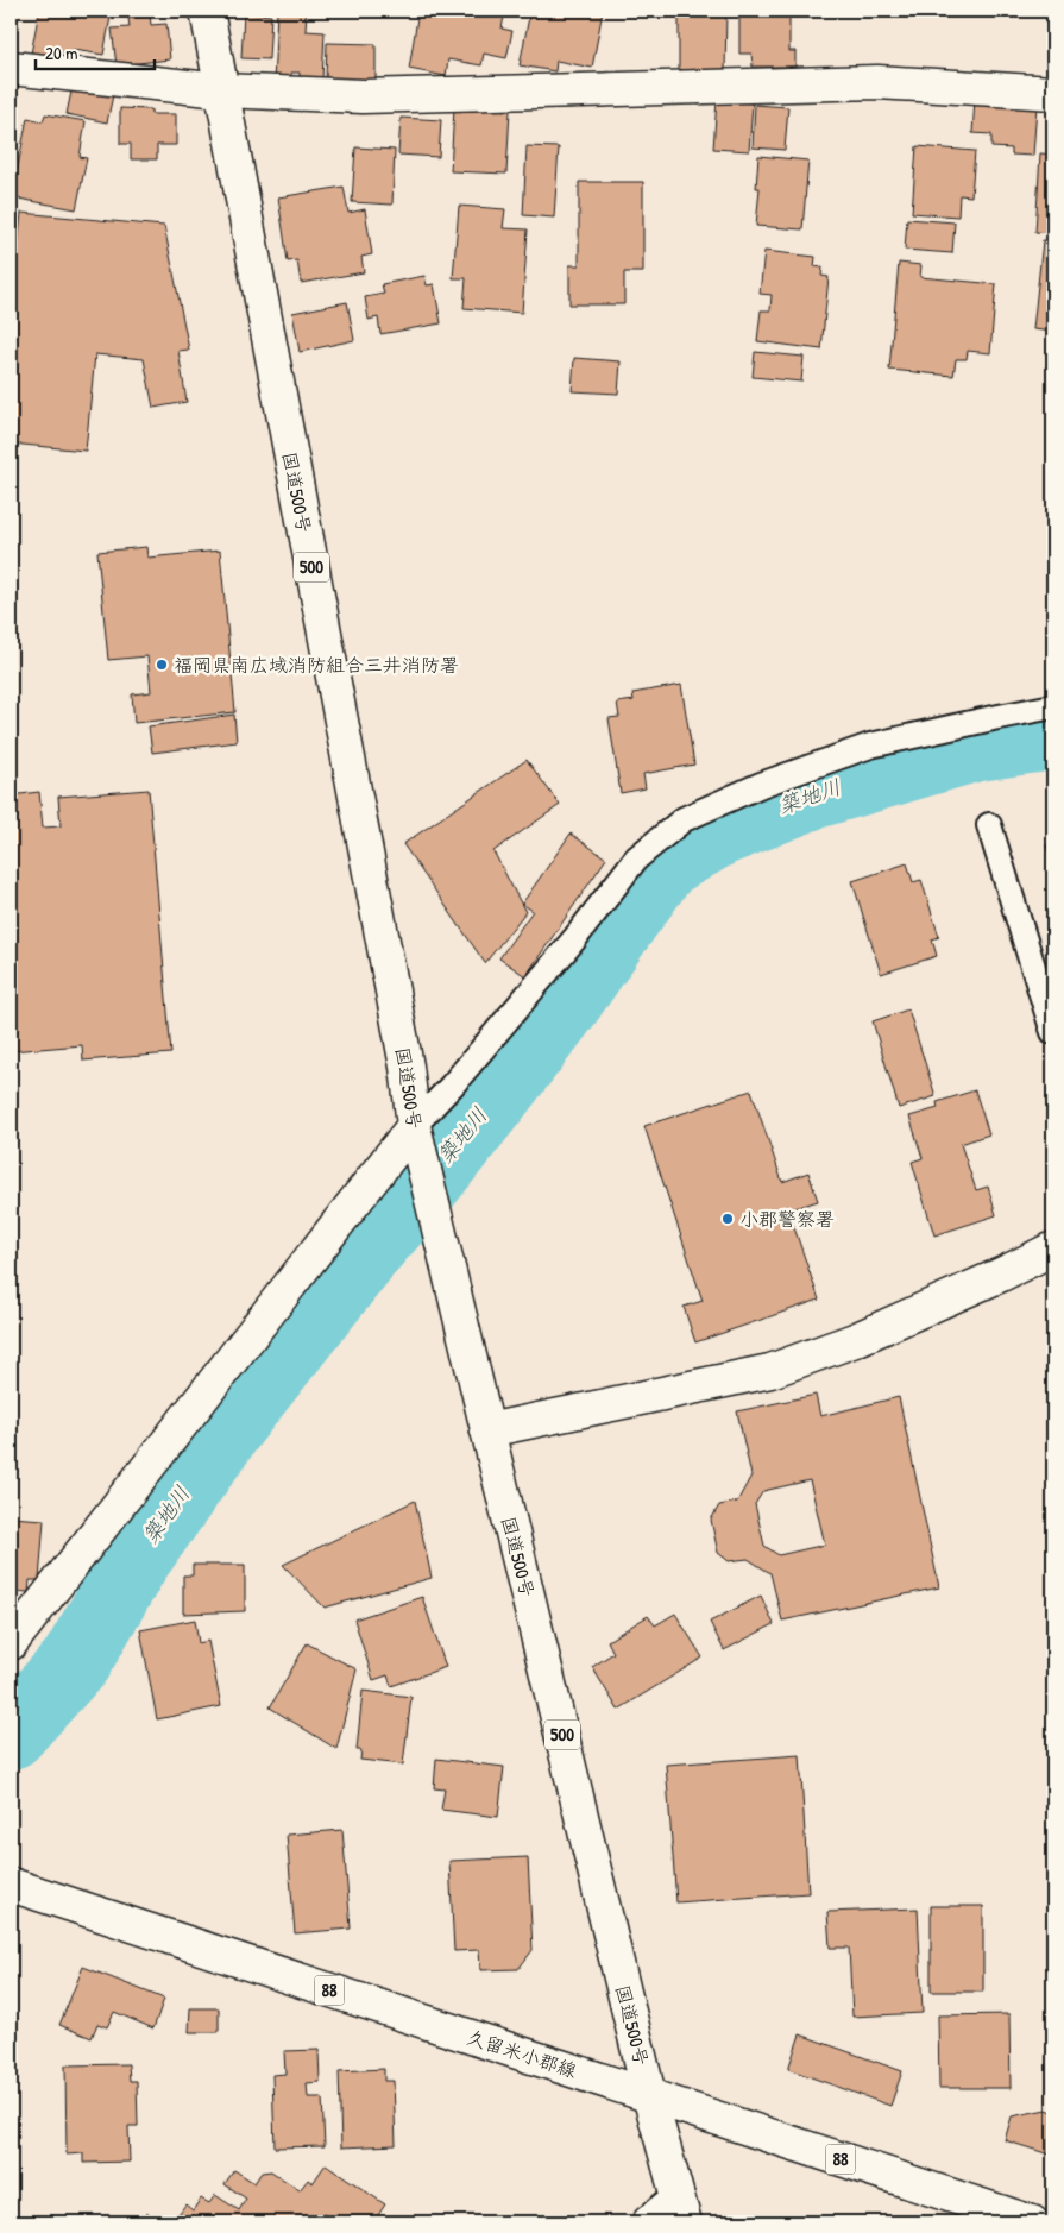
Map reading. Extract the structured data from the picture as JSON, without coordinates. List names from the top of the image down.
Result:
{
  "streets": {
    "main road": [
      "国道500号",
      "500",
      "88",
      "久留米小郡線"
    ]
  },
  "crossings": [
    ["国道500号", "久留米小郡線"]
  ],
  "water": ["築地川"],
  "places": ["福岡県南広域消防組合三井消防署", "小郡警察署"],
  "scale_bar": "20 m"
}
